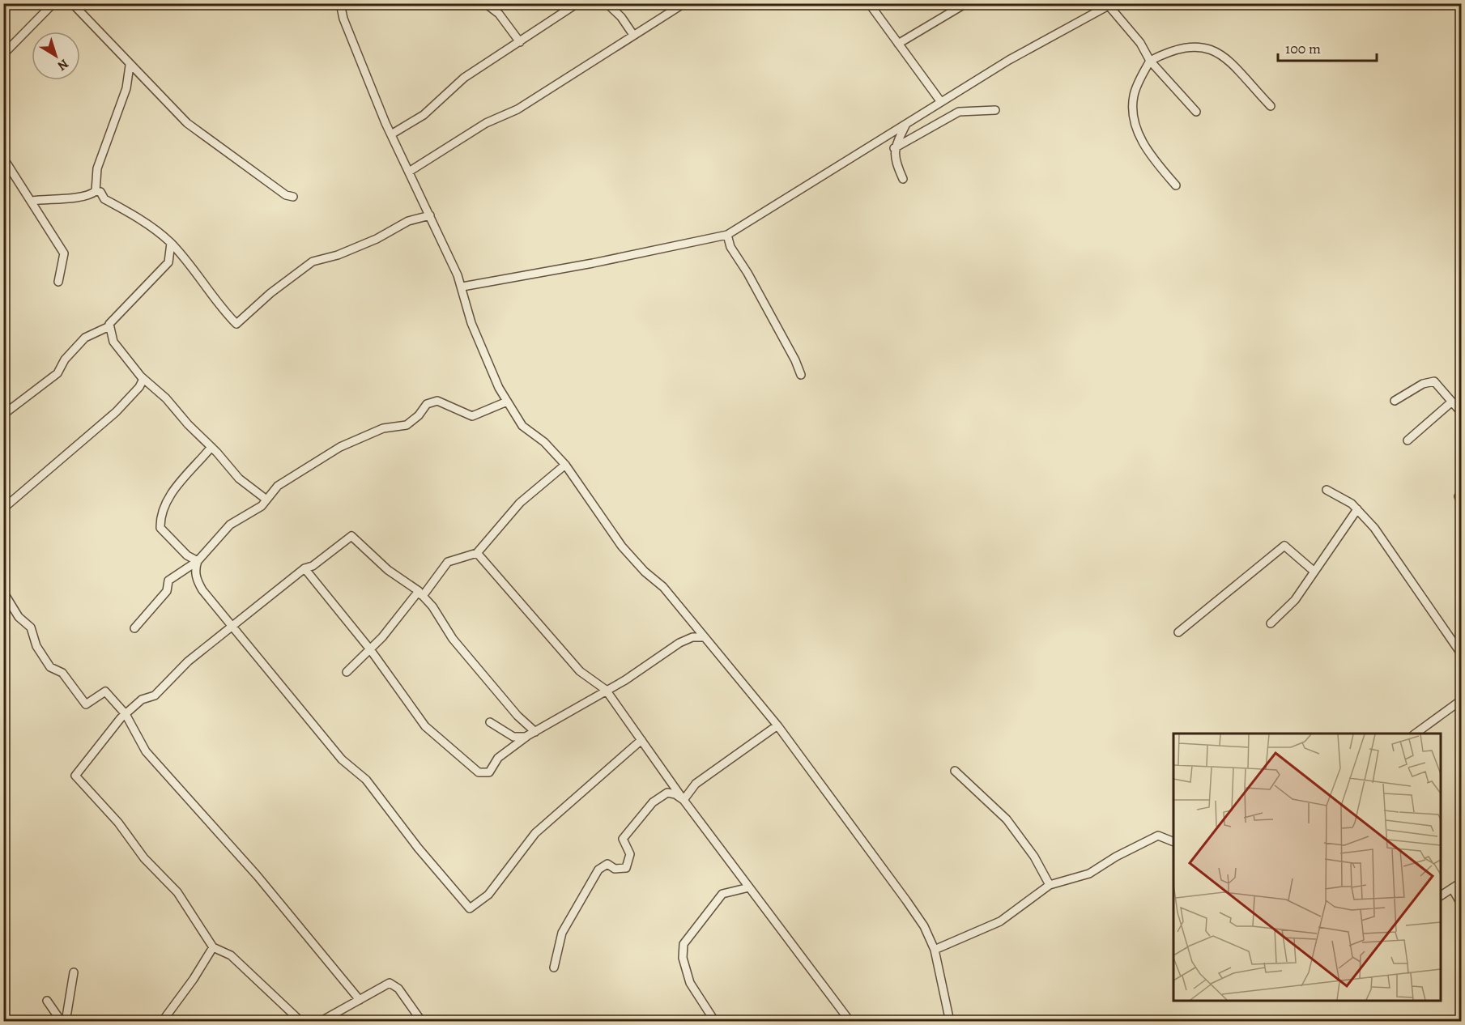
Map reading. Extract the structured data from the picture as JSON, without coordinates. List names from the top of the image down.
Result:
{
  "scale_bar": "100 m",
  "north": "bottom right"
}
